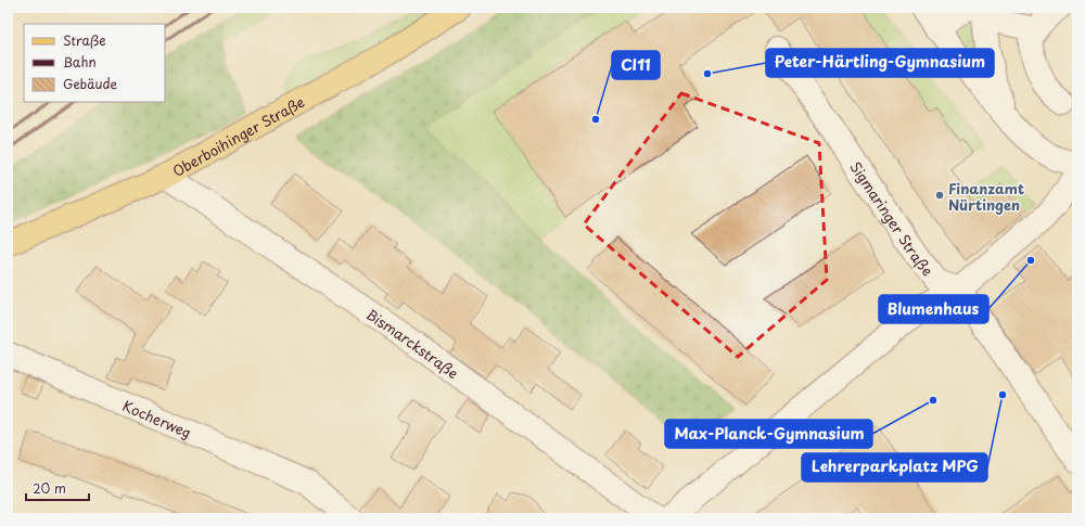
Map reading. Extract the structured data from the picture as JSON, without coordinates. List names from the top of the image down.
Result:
{
  "streets": {
    "main road": ["Oberboihinger Straße"],
    "street": ["Sigmaringer Straße", "Bismarckstraße", "Kocherweg"]
  },
  "crossings": [
    ["Oberboihinger Straße", "Bismarckstraße"]
  ],
  "places": [
    "Peter-Härtling-Gymnasium",
    "CI11",
    "Finanzamt Nürtingen",
    "Blumenhaus",
    "Lehrerparkplatz MPG",
    "Max-Planck-Gymnasium"
  ],
  "legend": ["Straße", "Bahn", "Gebäude"],
  "scale_bar": "20 m"
}
